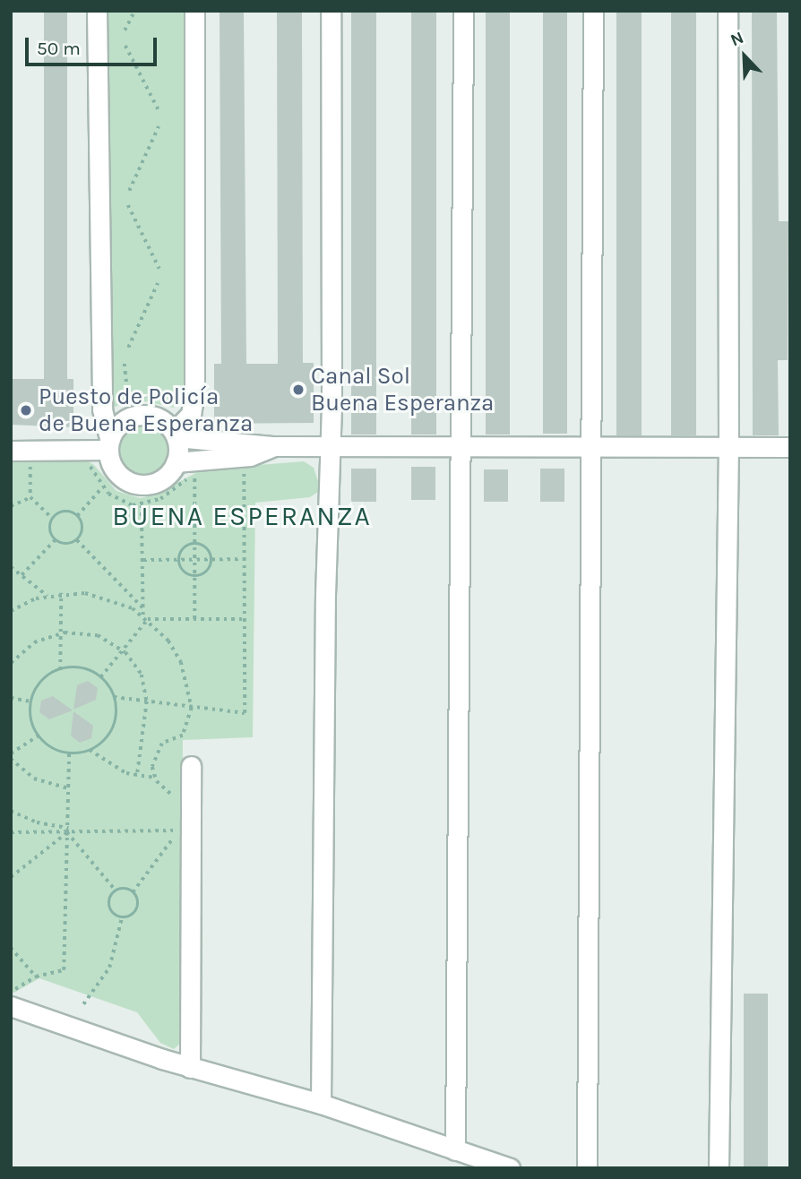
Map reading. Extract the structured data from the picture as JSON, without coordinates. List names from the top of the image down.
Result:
{
  "districts": ["BUENA ESPERANZA"],
  "places": ["Canal Sol Buena Esperanza", "Puesto de Policía de Buena Esperanza"],
  "scale_bar": "50 m",
  "north": "top left"
}
